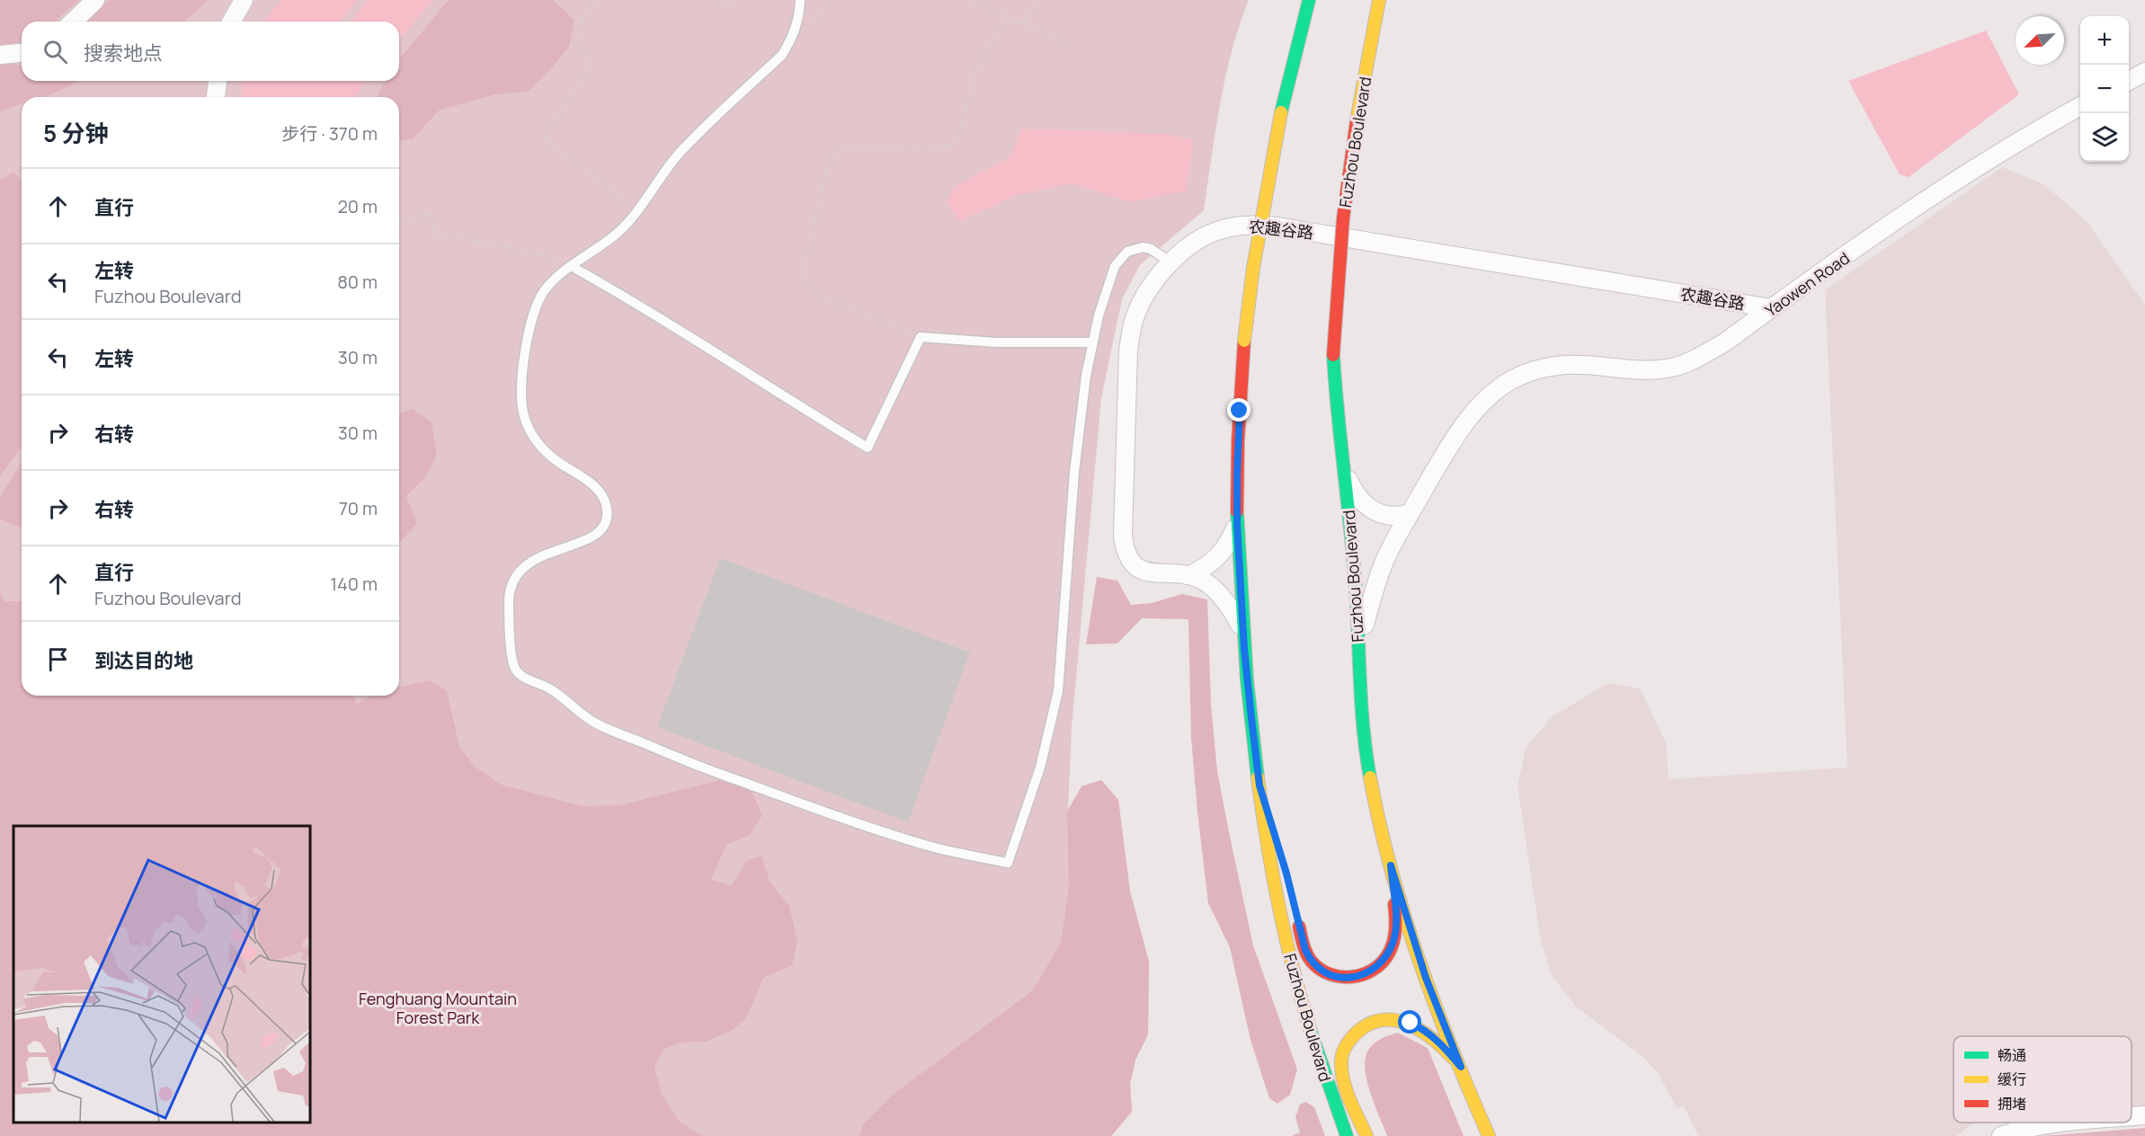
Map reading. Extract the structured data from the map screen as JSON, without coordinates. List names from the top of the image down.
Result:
{
  "streets": {
    "main road": ["Fuzhou Boulevard"],
    "street": ["农趣谷路", "Yaowen Road"]
  },
  "crossings": [
    ["Fuzhou Boulevard", "Yaowen Road"],
    ["农趣谷路", "Yaowen Road"]
  ],
  "parks": ["Fenghuang Mountain Forest Park"],
  "legend": ["畅通", "缓行", "拥堵"],
  "north": "bottom left",
  "page": {
    "map_buttons": ["+", "−"],
    "search": "搜索地点",
    "heading": ["5 分钟", "步行 · 370 m"],
    "list": [
      ["直行", "20 m"],
      ["左转", "Fuzhou Boulevard", "80 m"],
      ["左转", "30 m"],
      ["右转", "30 m"],
      ["右转", "70 m"],
      ["直行", "Fuzhou Boulevard", "140 m"],
      "到达目的地"
    ]
  }
}
